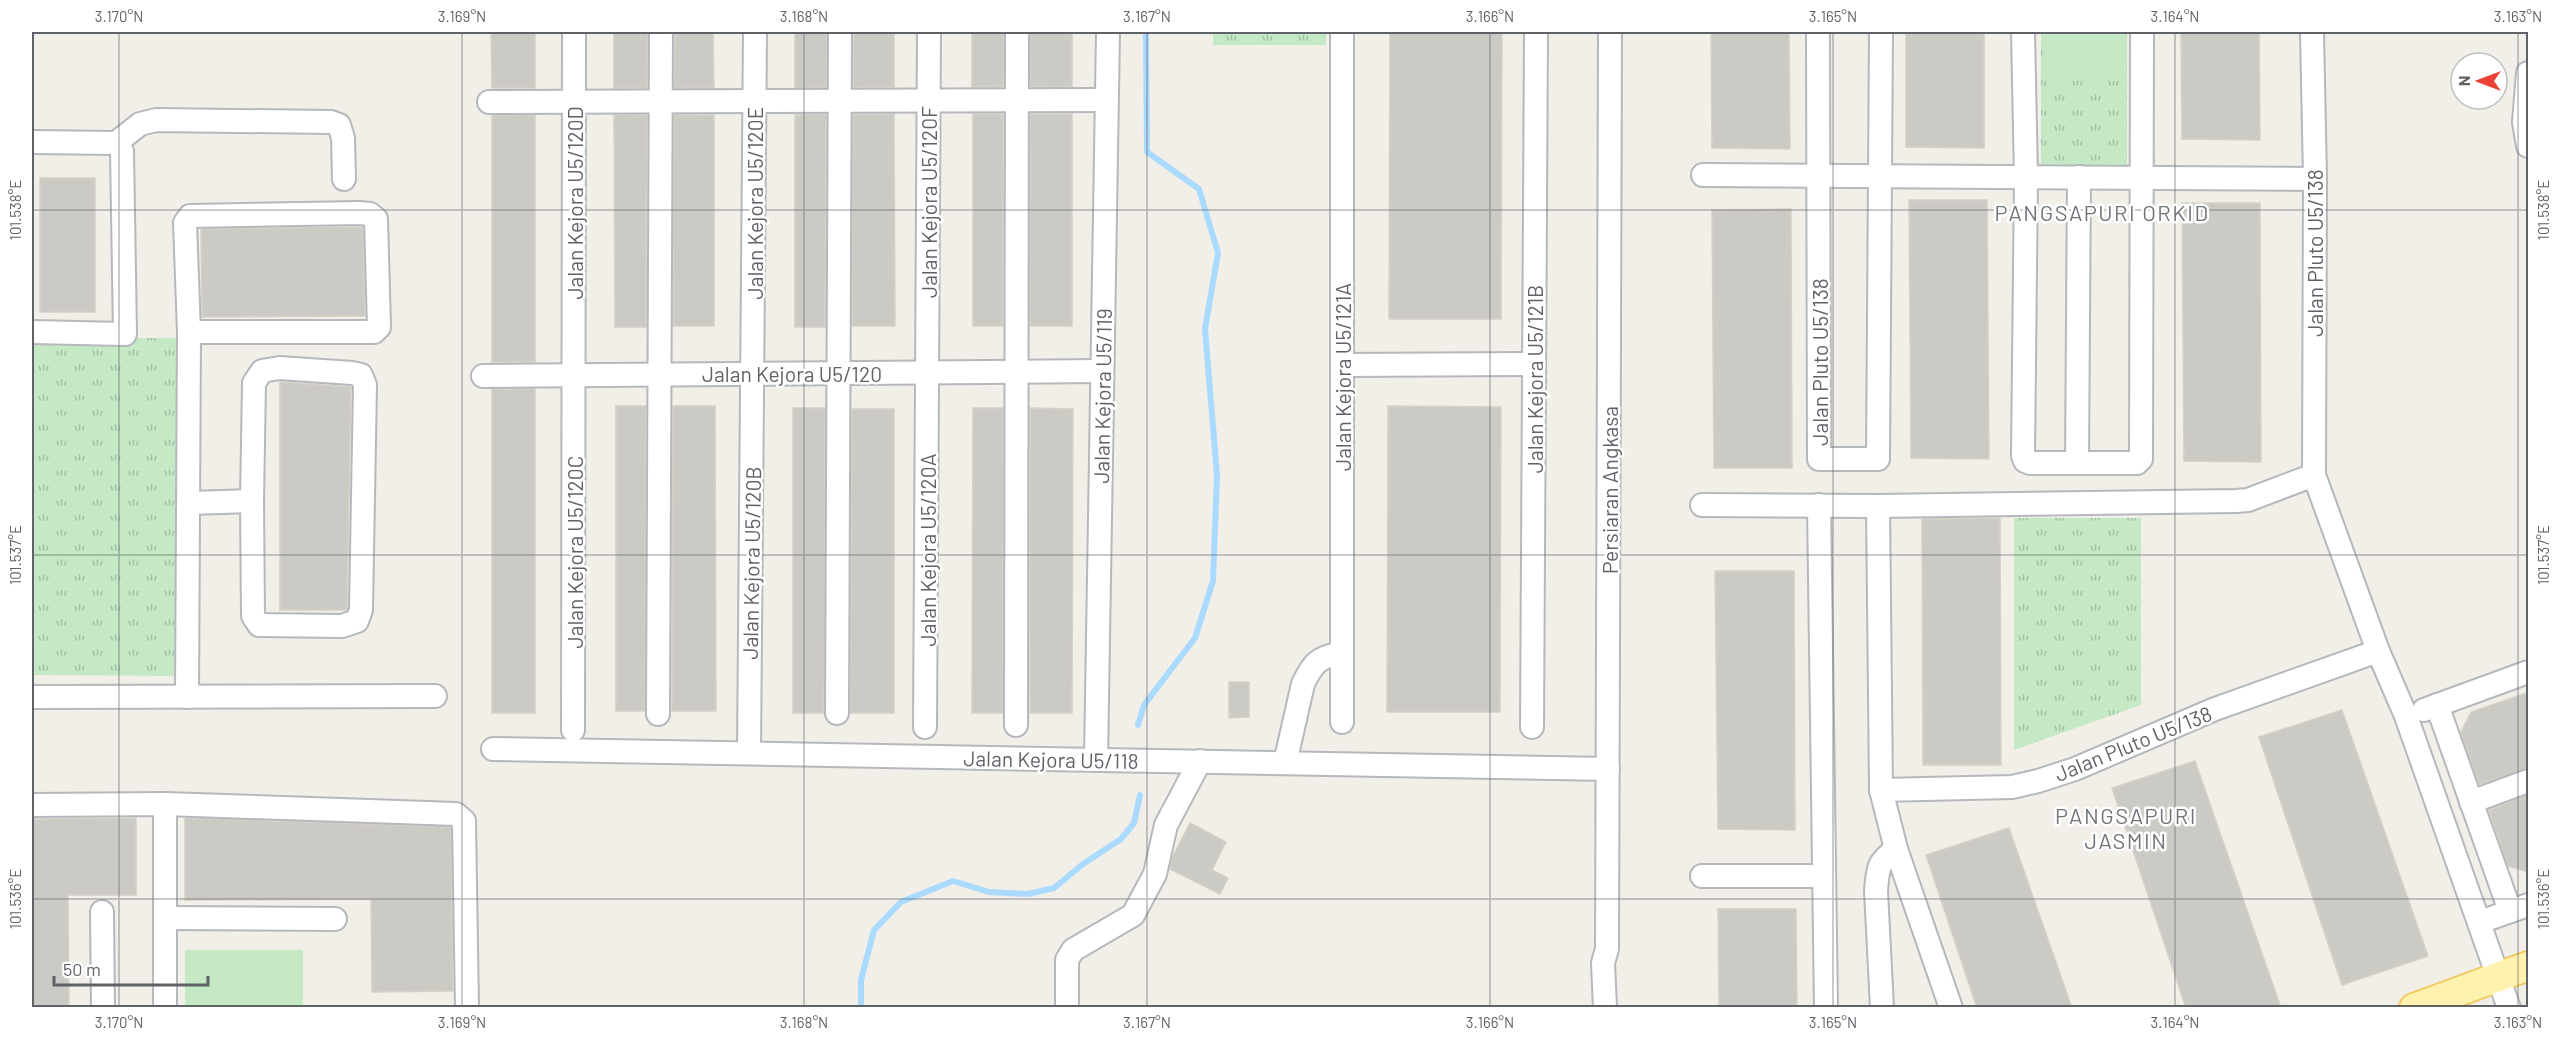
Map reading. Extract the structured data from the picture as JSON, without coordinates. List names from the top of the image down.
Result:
{
  "streets": {
    "street": [
      "Jalan Kejora U5/120F",
      "Jalan Kejora U5/120D",
      "Jalan Kejora U5/120E",
      "Jalan Pluto U5/138",
      "Jalan Kejora U5/120",
      "Jalan Kejora U5/121A",
      "Jalan Kejora U5/121B",
      "Jalan Kejora U5/119",
      "Persiaran Angkasa",
      "Jalan Kejora U5/120A",
      "Jalan Kejora U5/120C",
      "Jalan Kejora U5/120B",
      "Jalan Kejora U5/118"
    ]
  },
  "crossings": [
    ["Jalan Kejora U5/120F", "Jalan Kejora U5/120"],
    ["Jalan Kejora U5/120F", "Jalan Kejora U5/120A"],
    ["Jalan Kejora U5/120D", "Jalan Kejora U5/120"],
    ["Jalan Kejora U5/120D", "Jalan Kejora U5/120C"],
    ["Jalan Kejora U5/120E", "Jalan Kejora U5/120"],
    ["Jalan Kejora U5/120E", "Jalan Kejora U5/120B"],
    ["Jalan Kejora U5/120", "Jalan Kejora U5/119"],
    ["Jalan Kejora U5/120", "Jalan Kejora U5/120A"],
    ["Jalan Kejora U5/120", "Jalan Kejora U5/120C"],
    ["Jalan Kejora U5/120", "Jalan Kejora U5/120B"],
    ["Jalan Kejora U5/119", "Jalan Kejora U5/118"],
    ["Persiaran Angkasa", "Jalan Kejora U5/118"],
    ["Jalan Kejora U5/120B", "Jalan Kejora U5/118"]
  ],
  "districts": ["PANGSAPURI ORKID", "PANGSAPURI JASMIN"],
  "scale_bar": "50 m",
  "north": "left",
  "coordinates": [
    "3.170°N",
    "3.169°N",
    "3.168°N",
    "3.167°N",
    "3.166°N",
    "3.165°N",
    "3.164°N",
    "3.163°N",
    "101.538°E",
    "101.537°E",
    "101.536°E"
  ]
}
